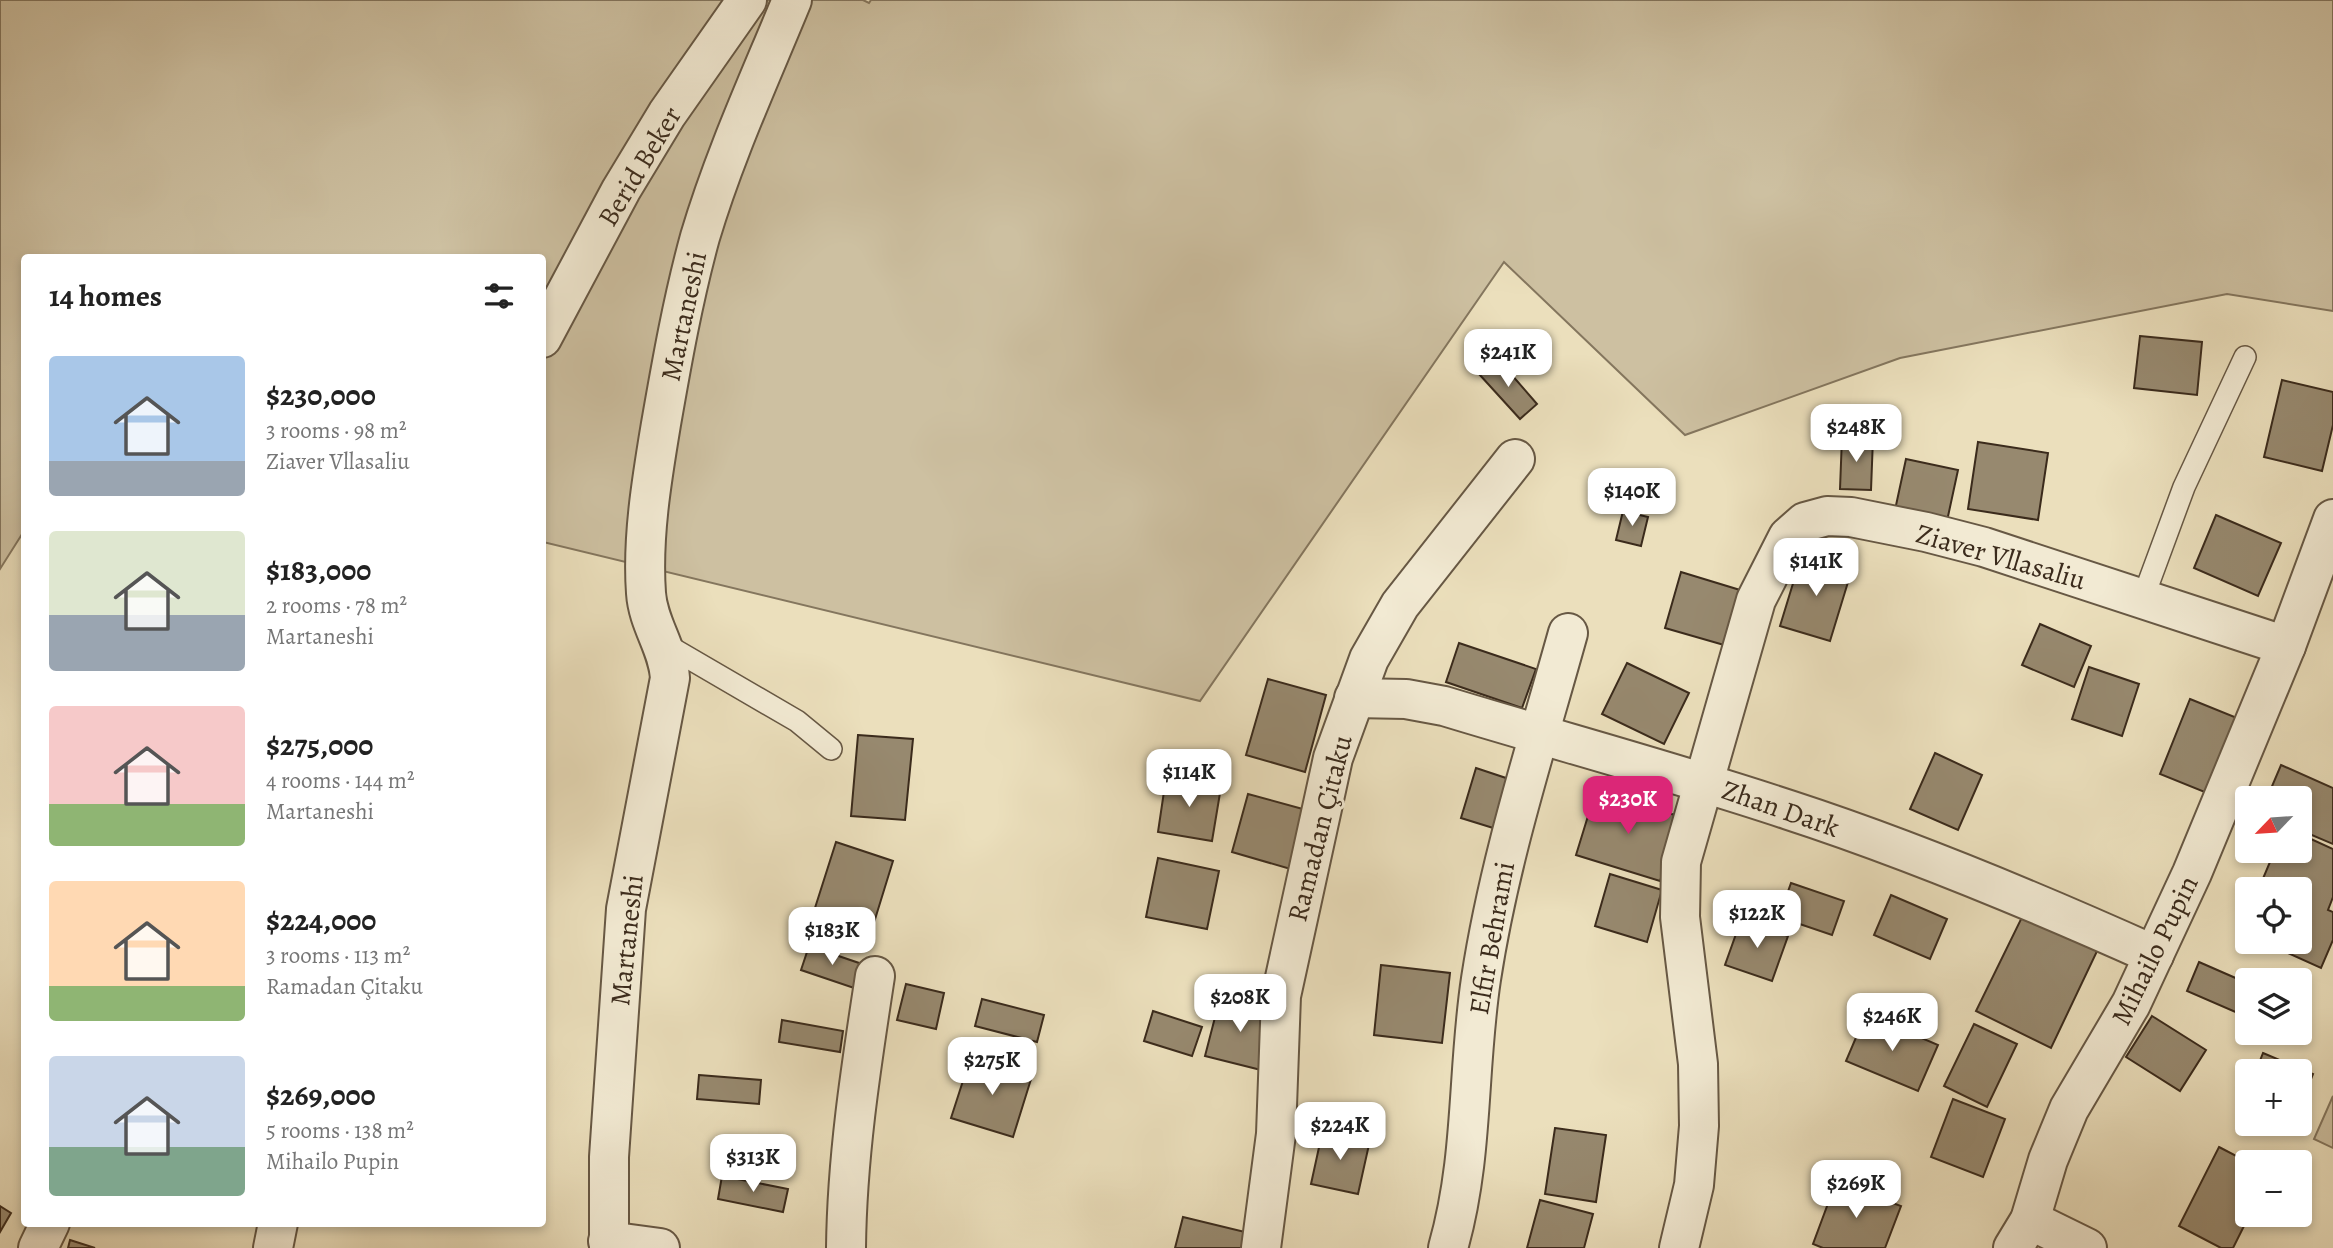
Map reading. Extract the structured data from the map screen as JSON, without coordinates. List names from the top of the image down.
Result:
{
  "streets": {
    "street": [
      "Berid Beker",
      "Martaneshi",
      "Ziaver Vllasaliu",
      "Zhan Dark",
      "Ramadan Çitaku",
      "Elfir Behrami",
      "Mihailo Pupin"
    ]
  },
  "crossings": [
    ["Ziaver Vllasaliu", "Zhan Dark"],
    ["Zhan Dark", "Ramadan Çitaku"],
    ["Zhan Dark", "Elfir Behrami"],
    ["Zhan Dark", "Mihailo Pupin"]
  ],
  "north": "bottom left",
  "page": {
    "heading": "14 homes",
    "price": [
      "$241K",
      "$248K",
      "$140K",
      "$141K",
      "$114K",
      "$230K",
      "$122K",
      "$183K",
      "$208K",
      "$246K",
      "$275K",
      "$224K",
      "$313K",
      "$269K"
    ],
    "list": [
      {
        "name": "$230,000",
        "note": "3 rooms · 98 m² · Ziaver Vllasaliu"
      },
      {
        "name": "$183,000",
        "note": "2 rooms · 78 m² · Martaneshi"
      },
      {
        "name": "$275,000",
        "note": "4 rooms · 144 m² · Martaneshi"
      },
      {
        "name": "$224,000",
        "note": "3 rooms · 113 m² · Ramadan Çitaku"
      },
      {
        "name": "$269,000",
        "note": "5 rooms · 138 m² · Mihailo Pupin"
      }
    ],
    "map_buttons": ["+", "−"]
  }
}
